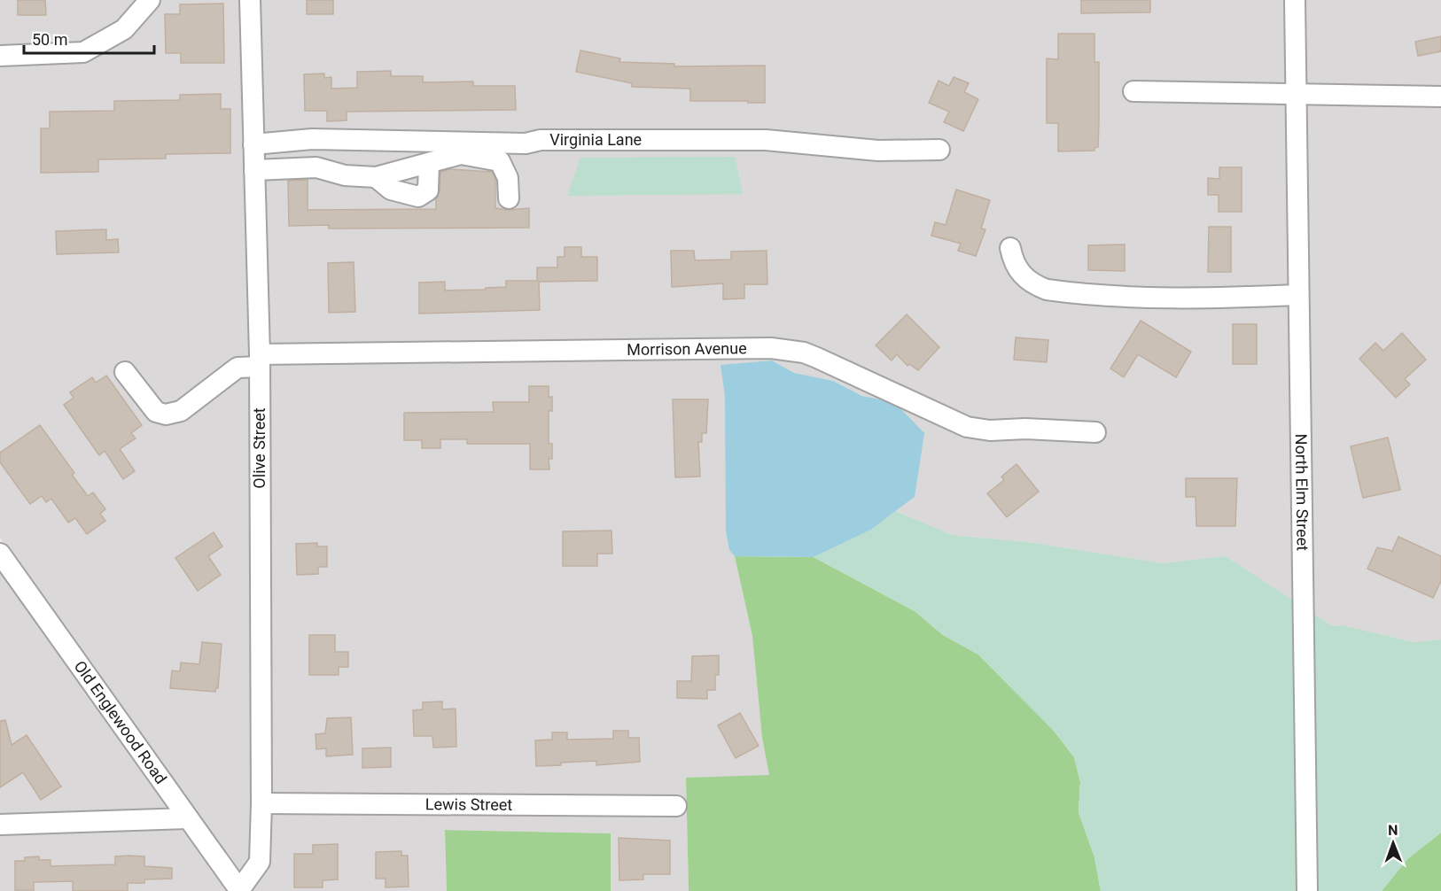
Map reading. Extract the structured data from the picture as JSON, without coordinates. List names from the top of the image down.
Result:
{
  "streets": {
    "street": [
      "Virginia Lane",
      "Morrison Avenue",
      "Olive Street",
      "North Elm Street",
      "Old Englewood Road",
      "Lewis Street"
    ]
  },
  "crossings": [
    ["Virginia Lane", "Olive Street"],
    ["Morrison Avenue", "Olive Street"],
    ["Olive Street", "Old Englewood Road"],
    ["Olive Street", "Lewis Street"]
  ],
  "scale_bar": "50 m",
  "north": "top"
}
